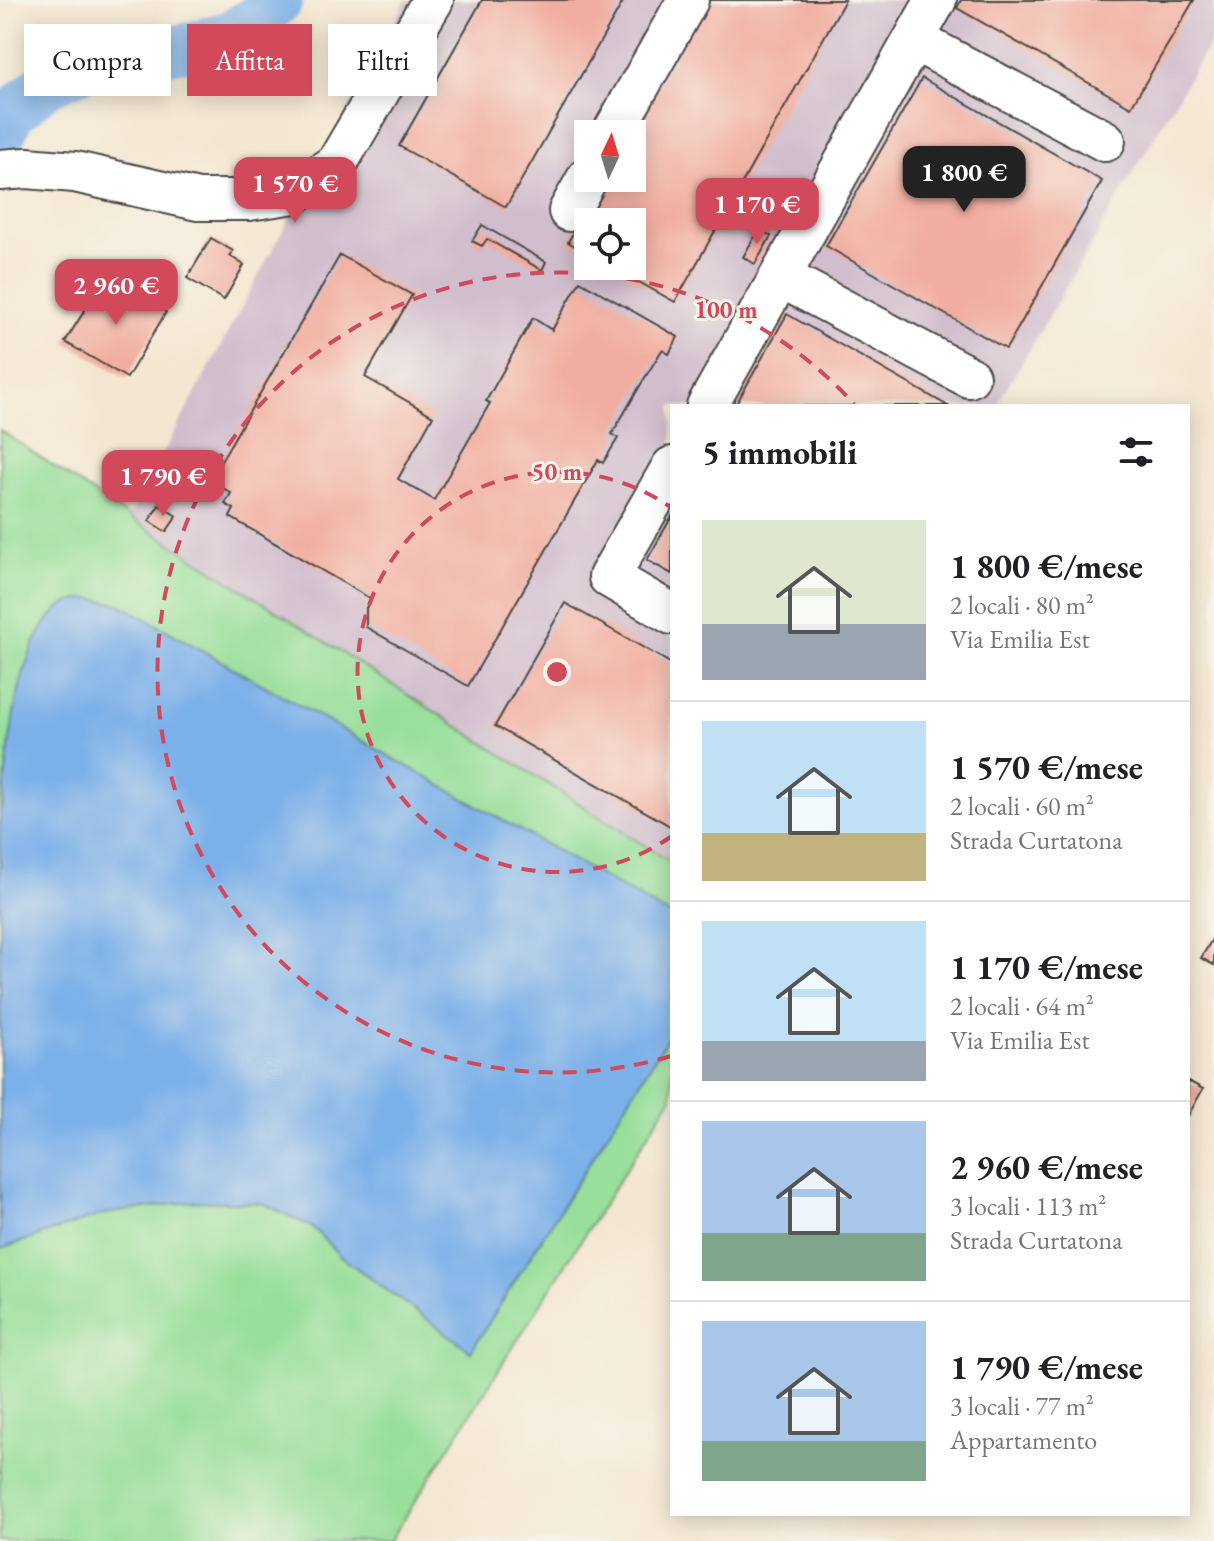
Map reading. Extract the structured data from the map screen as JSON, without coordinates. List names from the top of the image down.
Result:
{
  "north": "top",
  "page": {
    "chip": ["Compra", "Affitta", "Filtri"],
    "price": [
      "1 800 €",
      "1 570 €",
      "1 170 €",
      "2 960 €",
      "1 790 €"
    ],
    "heading": "5 immobili",
    "list": [
      {
        "name": "1 800 €/mese",
        "note": "2 locali · 80 m² · Via Emilia Est"
      },
      {
        "name": "1 570 €/mese",
        "note": "2 locali · 60 m² · Strada Curtatona"
      },
      {
        "name": "1 170 €/mese",
        "note": "2 locali · 64 m² · Via Emilia Est"
      },
      {
        "name": "2 960 €/mese",
        "note": "3 locali · 113 m² · Strada Curtatona"
      },
      {
        "name": "1 790 €/mese",
        "note": "3 locali · 77 m² · Appartamento"
      }
    ]
  },
  "rings": ["100 m", "50 m"]
}
